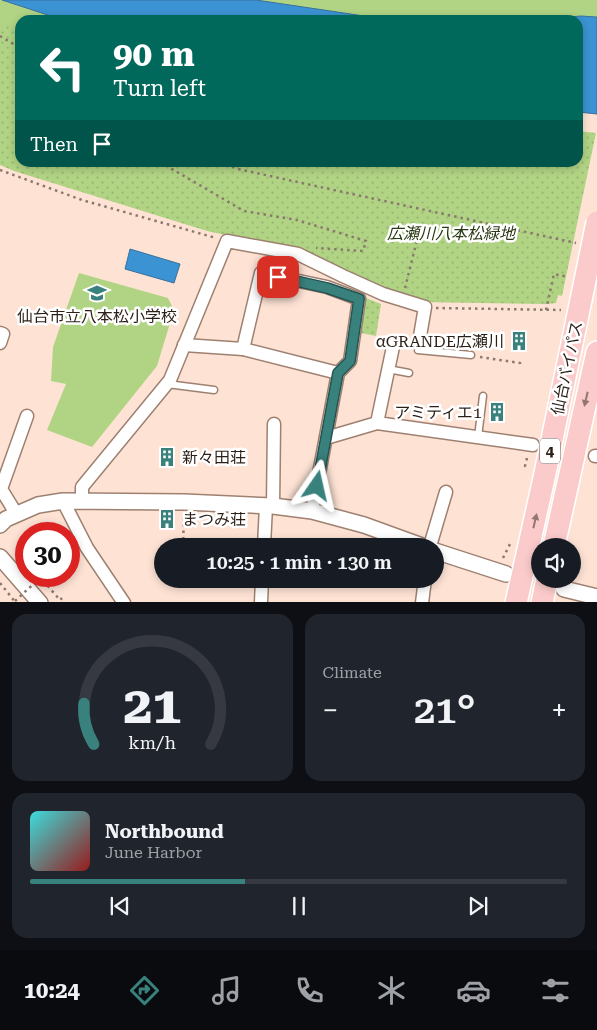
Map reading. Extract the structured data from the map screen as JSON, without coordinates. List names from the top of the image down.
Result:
{
  "streets": {
    "highway": ["仙台バイパス", "4"]
  },
  "parks": ["広瀬川八本松緑地"],
  "places": {
    "school or university": ["仙台市立八本松小学校"],
    "building": [
      "αGRANDE広瀬川",
      "アミティエ1",
      "新々田荘",
      "まつみ荘"
    ]
  },
  "page": {
    "turn": ["90 m", "Turn left"],
    "then": "Then",
    "limit": "30",
    "trip": "10:25 · 1 min · 130 m",
    "tile": "Climate",
    "heat": ["−", "21°", "+"],
    "song": ["Northbound", "June Harbor"],
    "tabs": "10:24",
    "gauge": ["21", "km/h"]
  }
}
